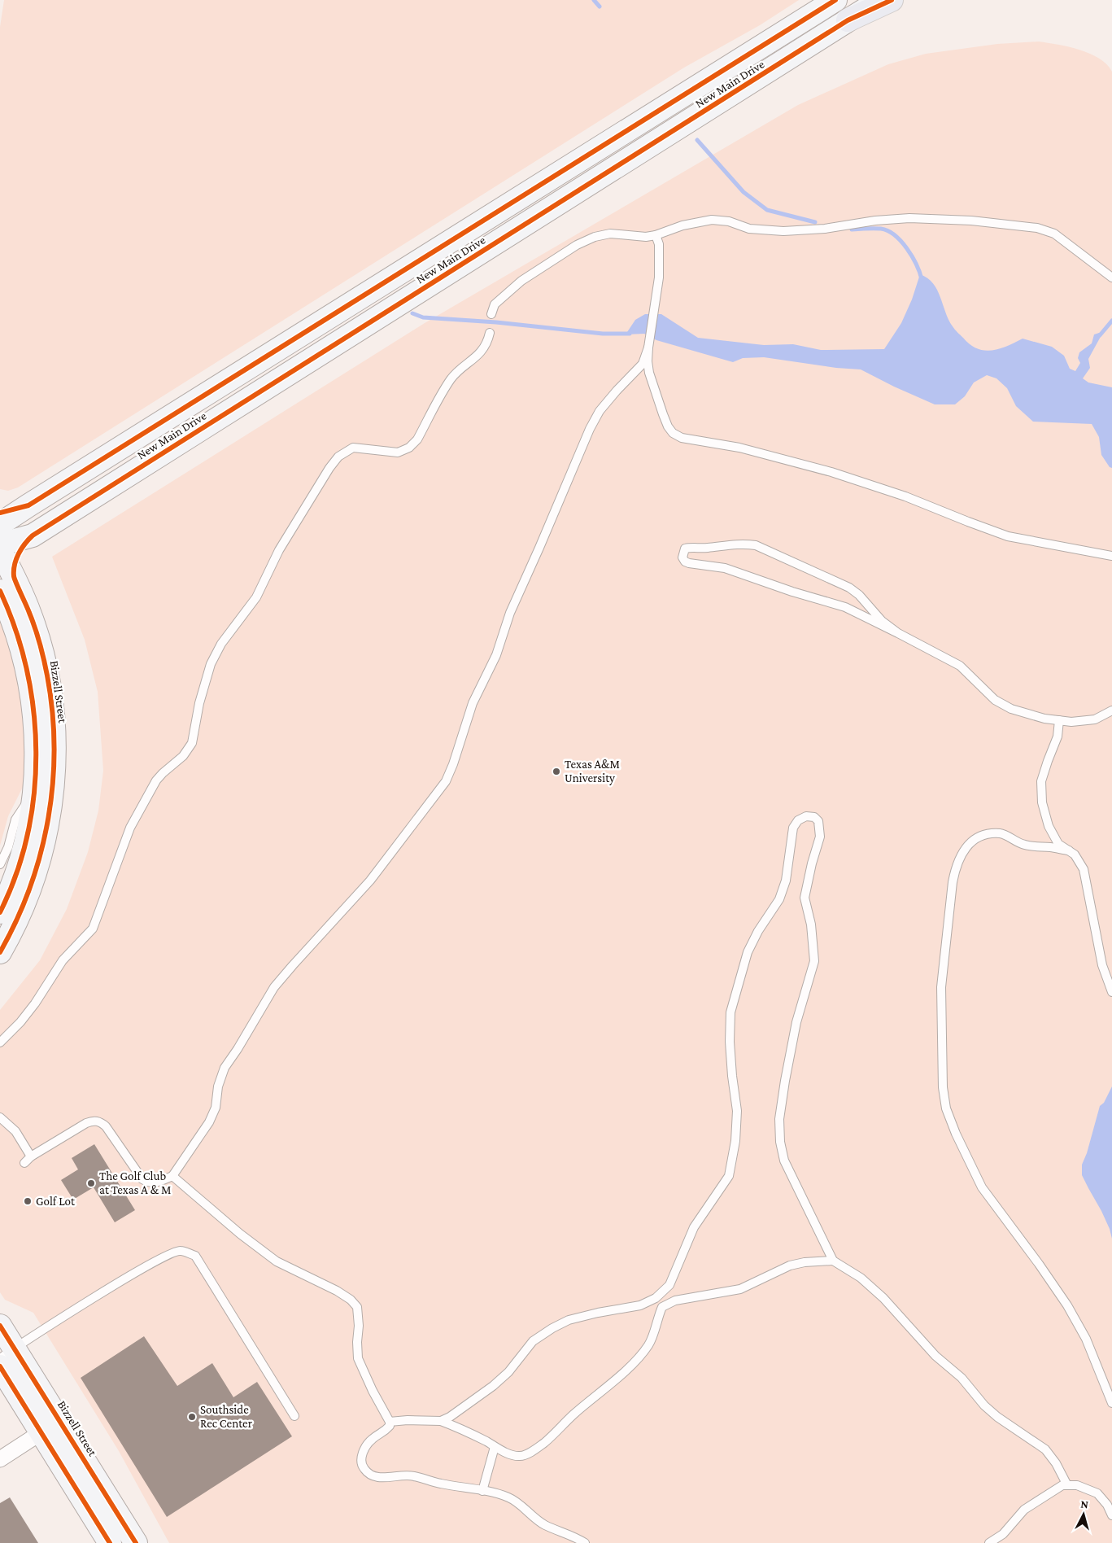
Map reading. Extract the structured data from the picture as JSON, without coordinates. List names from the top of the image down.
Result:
{
  "streets": {
    "street": ["New Main Drive", "Bizzell Street"]
  },
  "places": [
    "Texas A&M University",
    "The Golf Club at Texas A & M",
    "Golf Lot",
    "Southside Rec Center"
  ],
  "north": "top"
}
